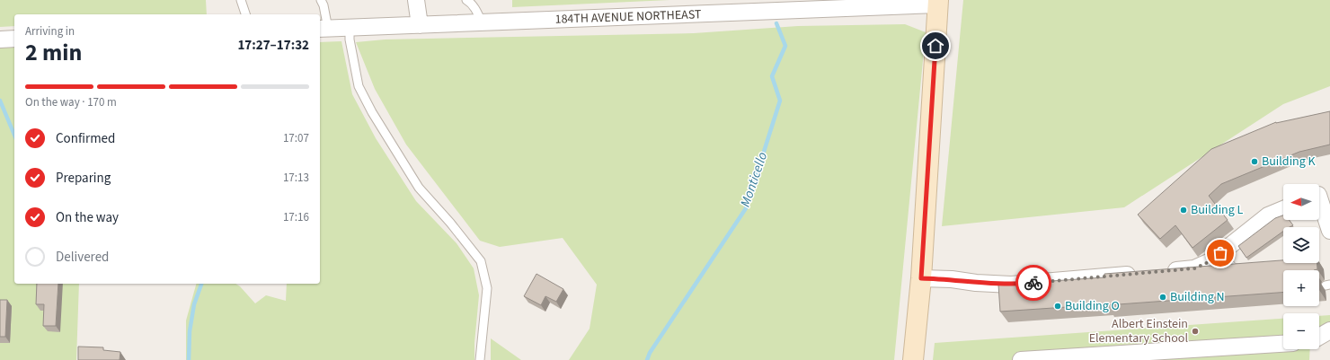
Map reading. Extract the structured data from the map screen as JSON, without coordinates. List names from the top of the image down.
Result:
{
  "streets": {
    "street": ["184TH AVENUE NORTHEAST"]
  },
  "water": ["Monticello"],
  "places": [
    "Building K",
    "Building L",
    "Building N",
    "Building O",
    "Albert Einstein Elementary School"
  ],
  "north": "left",
  "page": {
    "heading": ["2 min", "Arriving in", "17:27–17:32"],
    "bar": "On the way · 170 m",
    "list": [
      ["Confirmed", "17:07"],
      ["Preparing", "17:13"],
      ["On the way", "17:16"],
      "Delivered"
    ],
    "map_buttons": ["+", "−"]
  }
}
